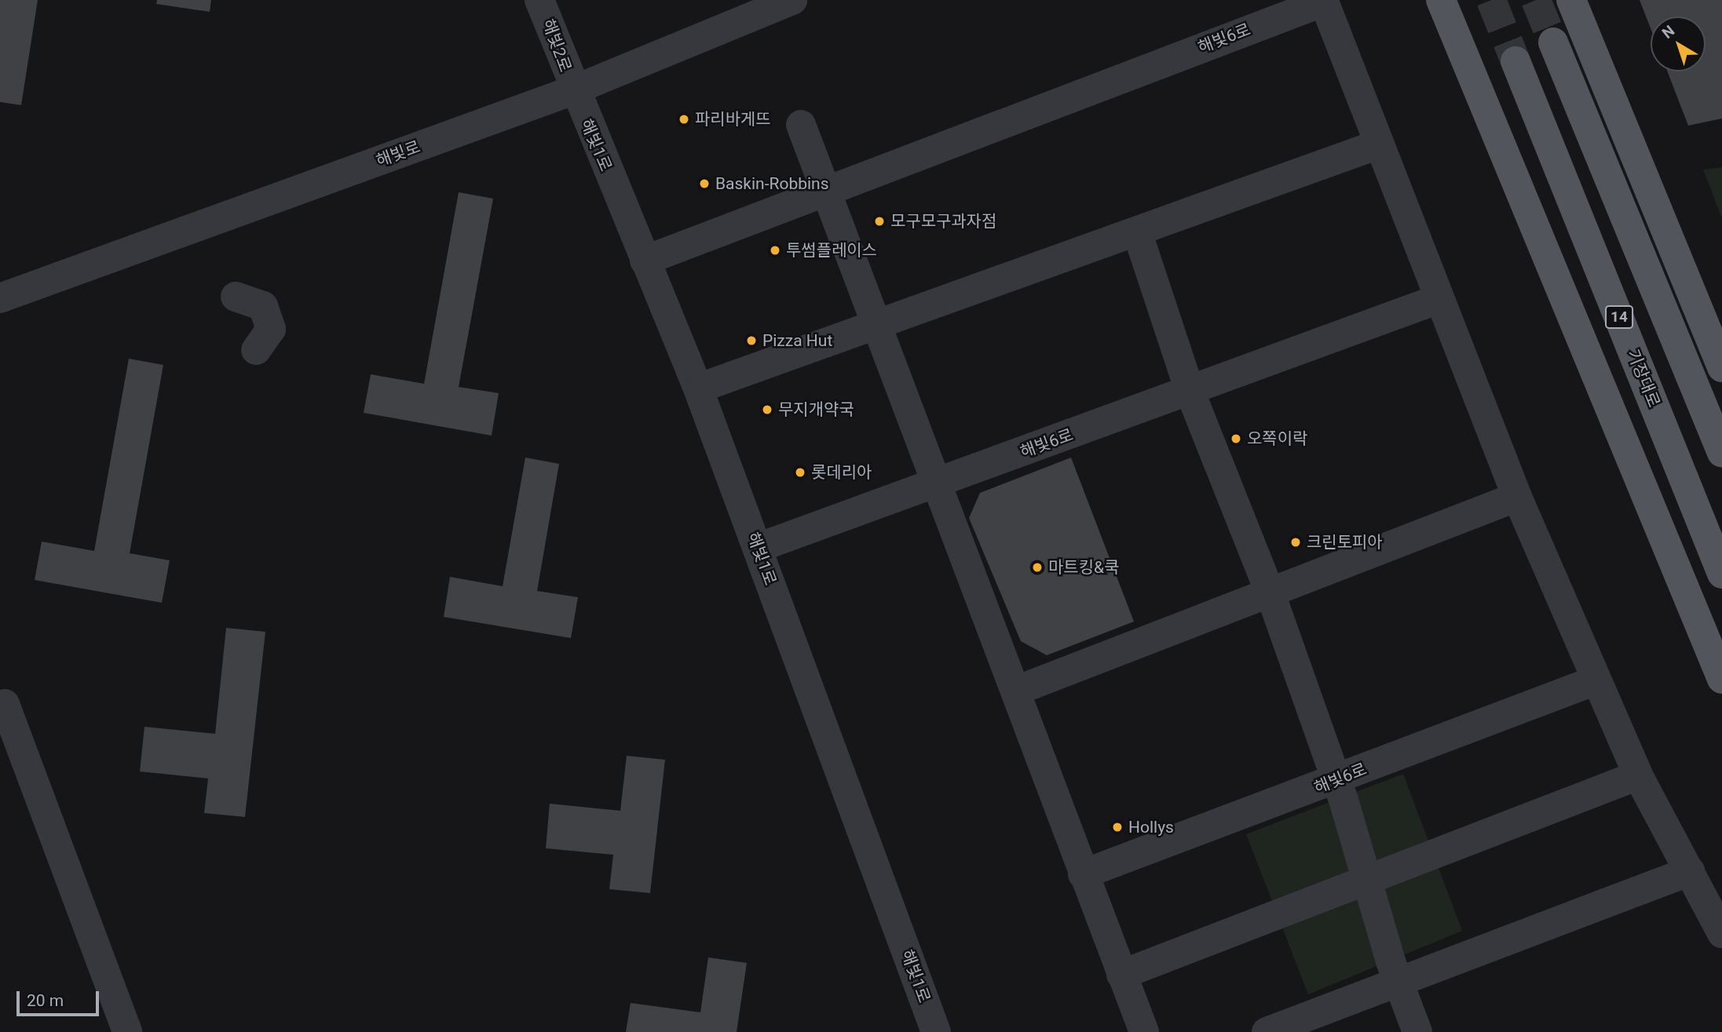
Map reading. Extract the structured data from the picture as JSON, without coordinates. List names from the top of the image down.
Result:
{
  "streets": {
    "main road": ["14", "기장대로"],
    "street": [
      "해빛6로",
      "해빛2로",
      "해빛1로",
      "해빛로"
    ]
  },
  "crossings": [
    ["해빛6로", "해빛1로"],
    ["해빛2로", "해빛1로"],
    ["해빛2로", "해빛로"],
    ["해빛1로", "해빛로"]
  ],
  "places": [
    "파리바게뜨",
    "Baskin-Robbins",
    "모구모구과자점",
    "투썸플레이스",
    "Pizza Hut",
    "무지개약국",
    "오쪽이락",
    "롯데리아",
    "크린토피아",
    "마트킹&쿡",
    "Hollys"
  ],
  "scale_bar": "20 m",
  "north": "top left"
}
